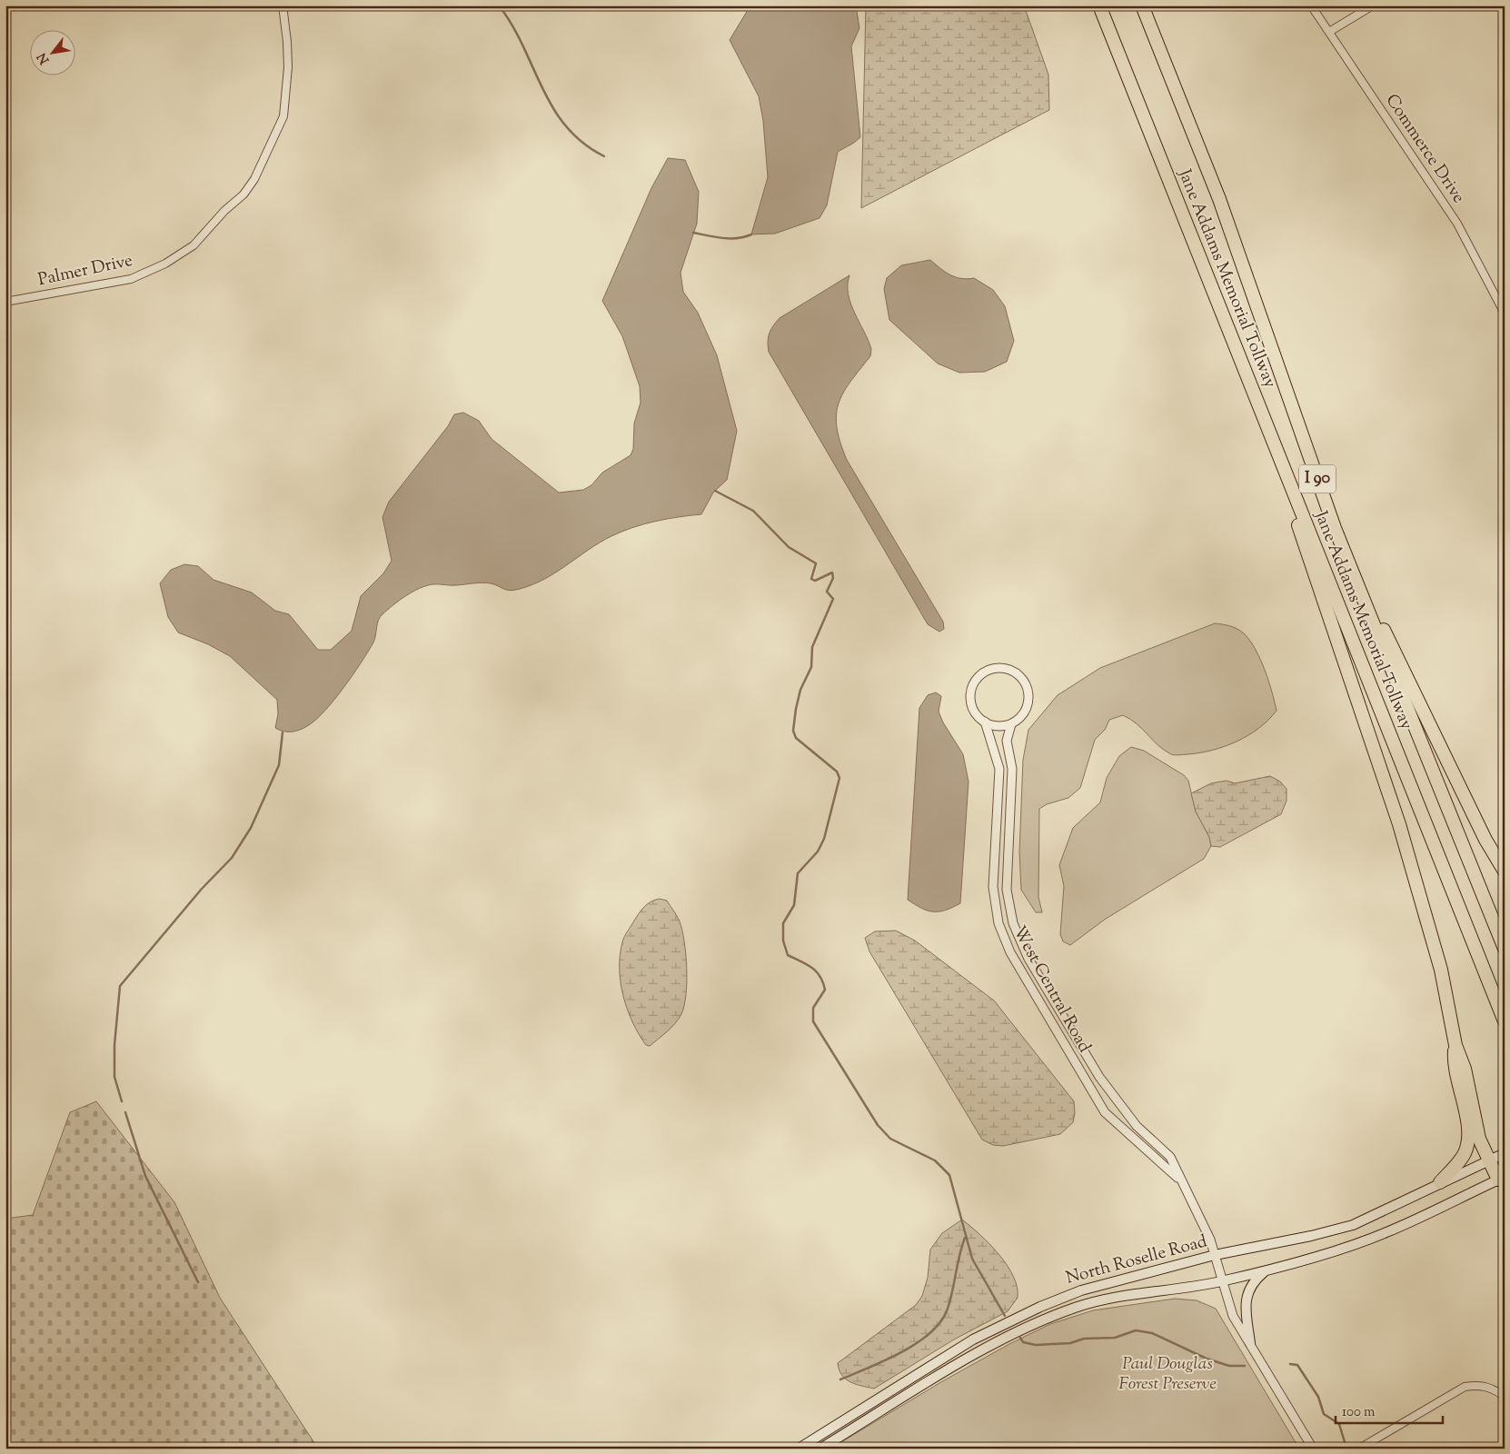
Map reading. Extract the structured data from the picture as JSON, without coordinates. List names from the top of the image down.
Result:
{
  "streets": {
    "highway": ["Jane Addams Memorial Tollway", "I 90"],
    "main road": ["North Roselle Road"],
    "street": ["Commerce Drive", "Palmer Drive", "West Central Road"]
  },
  "crossings": [
    ["West Central Road", "North Roselle Road"]
  ],
  "parks": ["Paul Douglas Forest Preserve"],
  "scale_bar": "100 m",
  "north": "bottom left"
}
